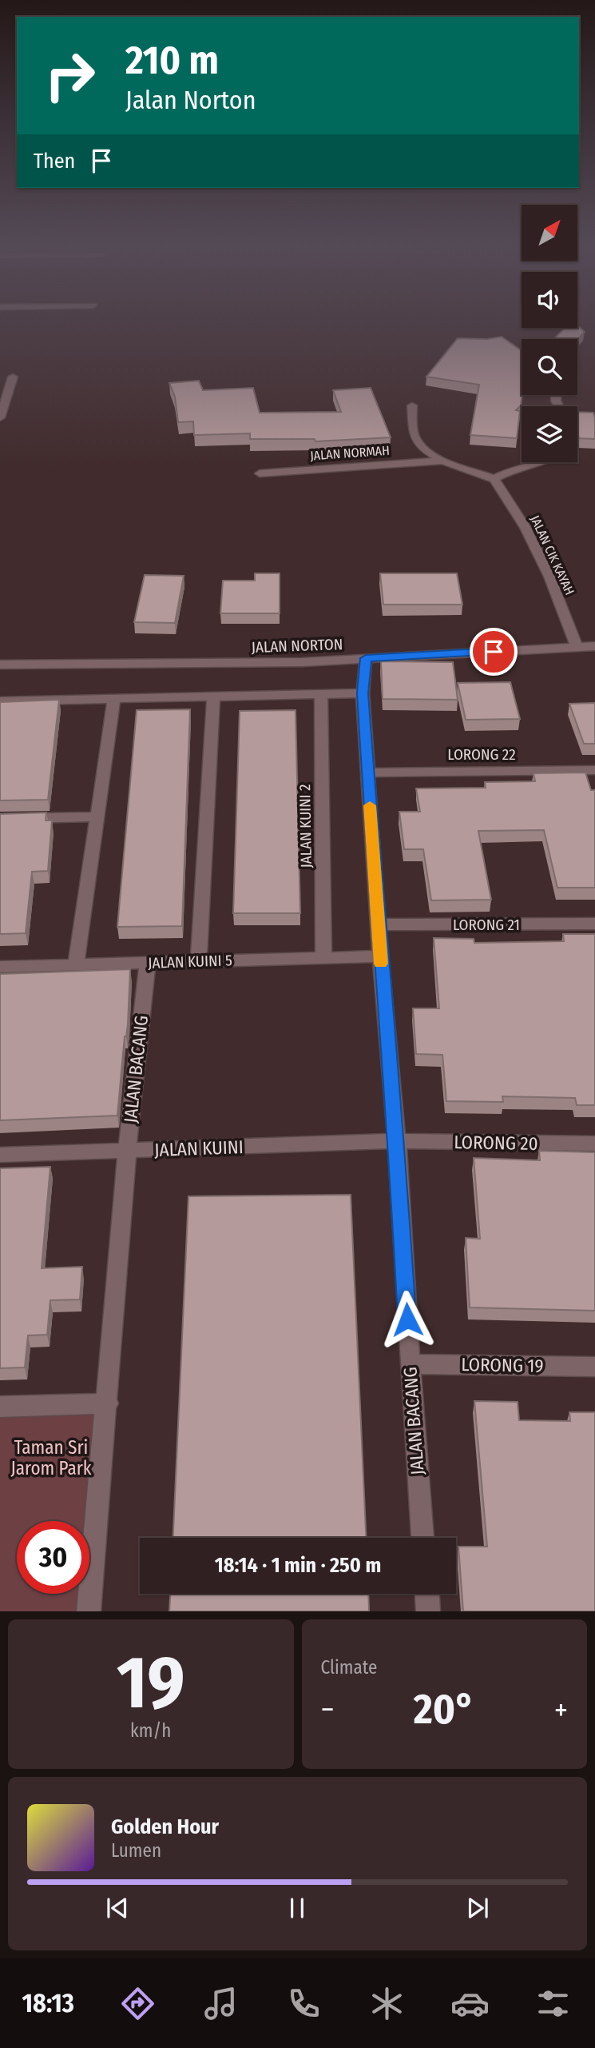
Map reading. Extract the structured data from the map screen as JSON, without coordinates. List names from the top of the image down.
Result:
{
  "streets": {
    "street": [
      "JALAN NORMAH",
      "JALAN CIK KAYAH",
      "JALAN NORTON",
      "LORONG 22",
      "JALAN KUINI 2",
      "LORONG 21",
      "JALAN KUINI 5",
      "JALAN BACANG",
      "LORONG 20",
      "JALAN KUINI",
      "LORONG 19"
    ]
  },
  "crossings": [
    ["JALAN CIK KAYAH", "JALAN NORTON"],
    ["JALAN NORTON", "JALAN BACANG"],
    ["LORONG 22", "JALAN BACANG"],
    ["JALAN KUINI 2", "JALAN KUINI 5"],
    ["LORONG 21", "JALAN BACANG"],
    ["JALAN KUINI 5", "JALAN BACANG"],
    ["JALAN BACANG", "LORONG 20"],
    ["JALAN BACANG", "JALAN KUINI"],
    ["JALAN BACANG", "LORONG 19"],
    ["LORONG 20", "JALAN KUINI"]
  ],
  "parks": ["Taman Sri Jarom Park"],
  "north": "top right",
  "page": {
    "turn": ["210 m", "Jalan Norton"],
    "then": "Then",
    "limit": "30",
    "trip": "18:14 · 1 min · 250 m",
    "tile": [
      ["19", "km/h"],
      "Climate"
    ],
    "heat": ["−", "20°", "+"],
    "song": ["Golden Hour", "Lumen"],
    "tabs": "18:13"
  }
}
